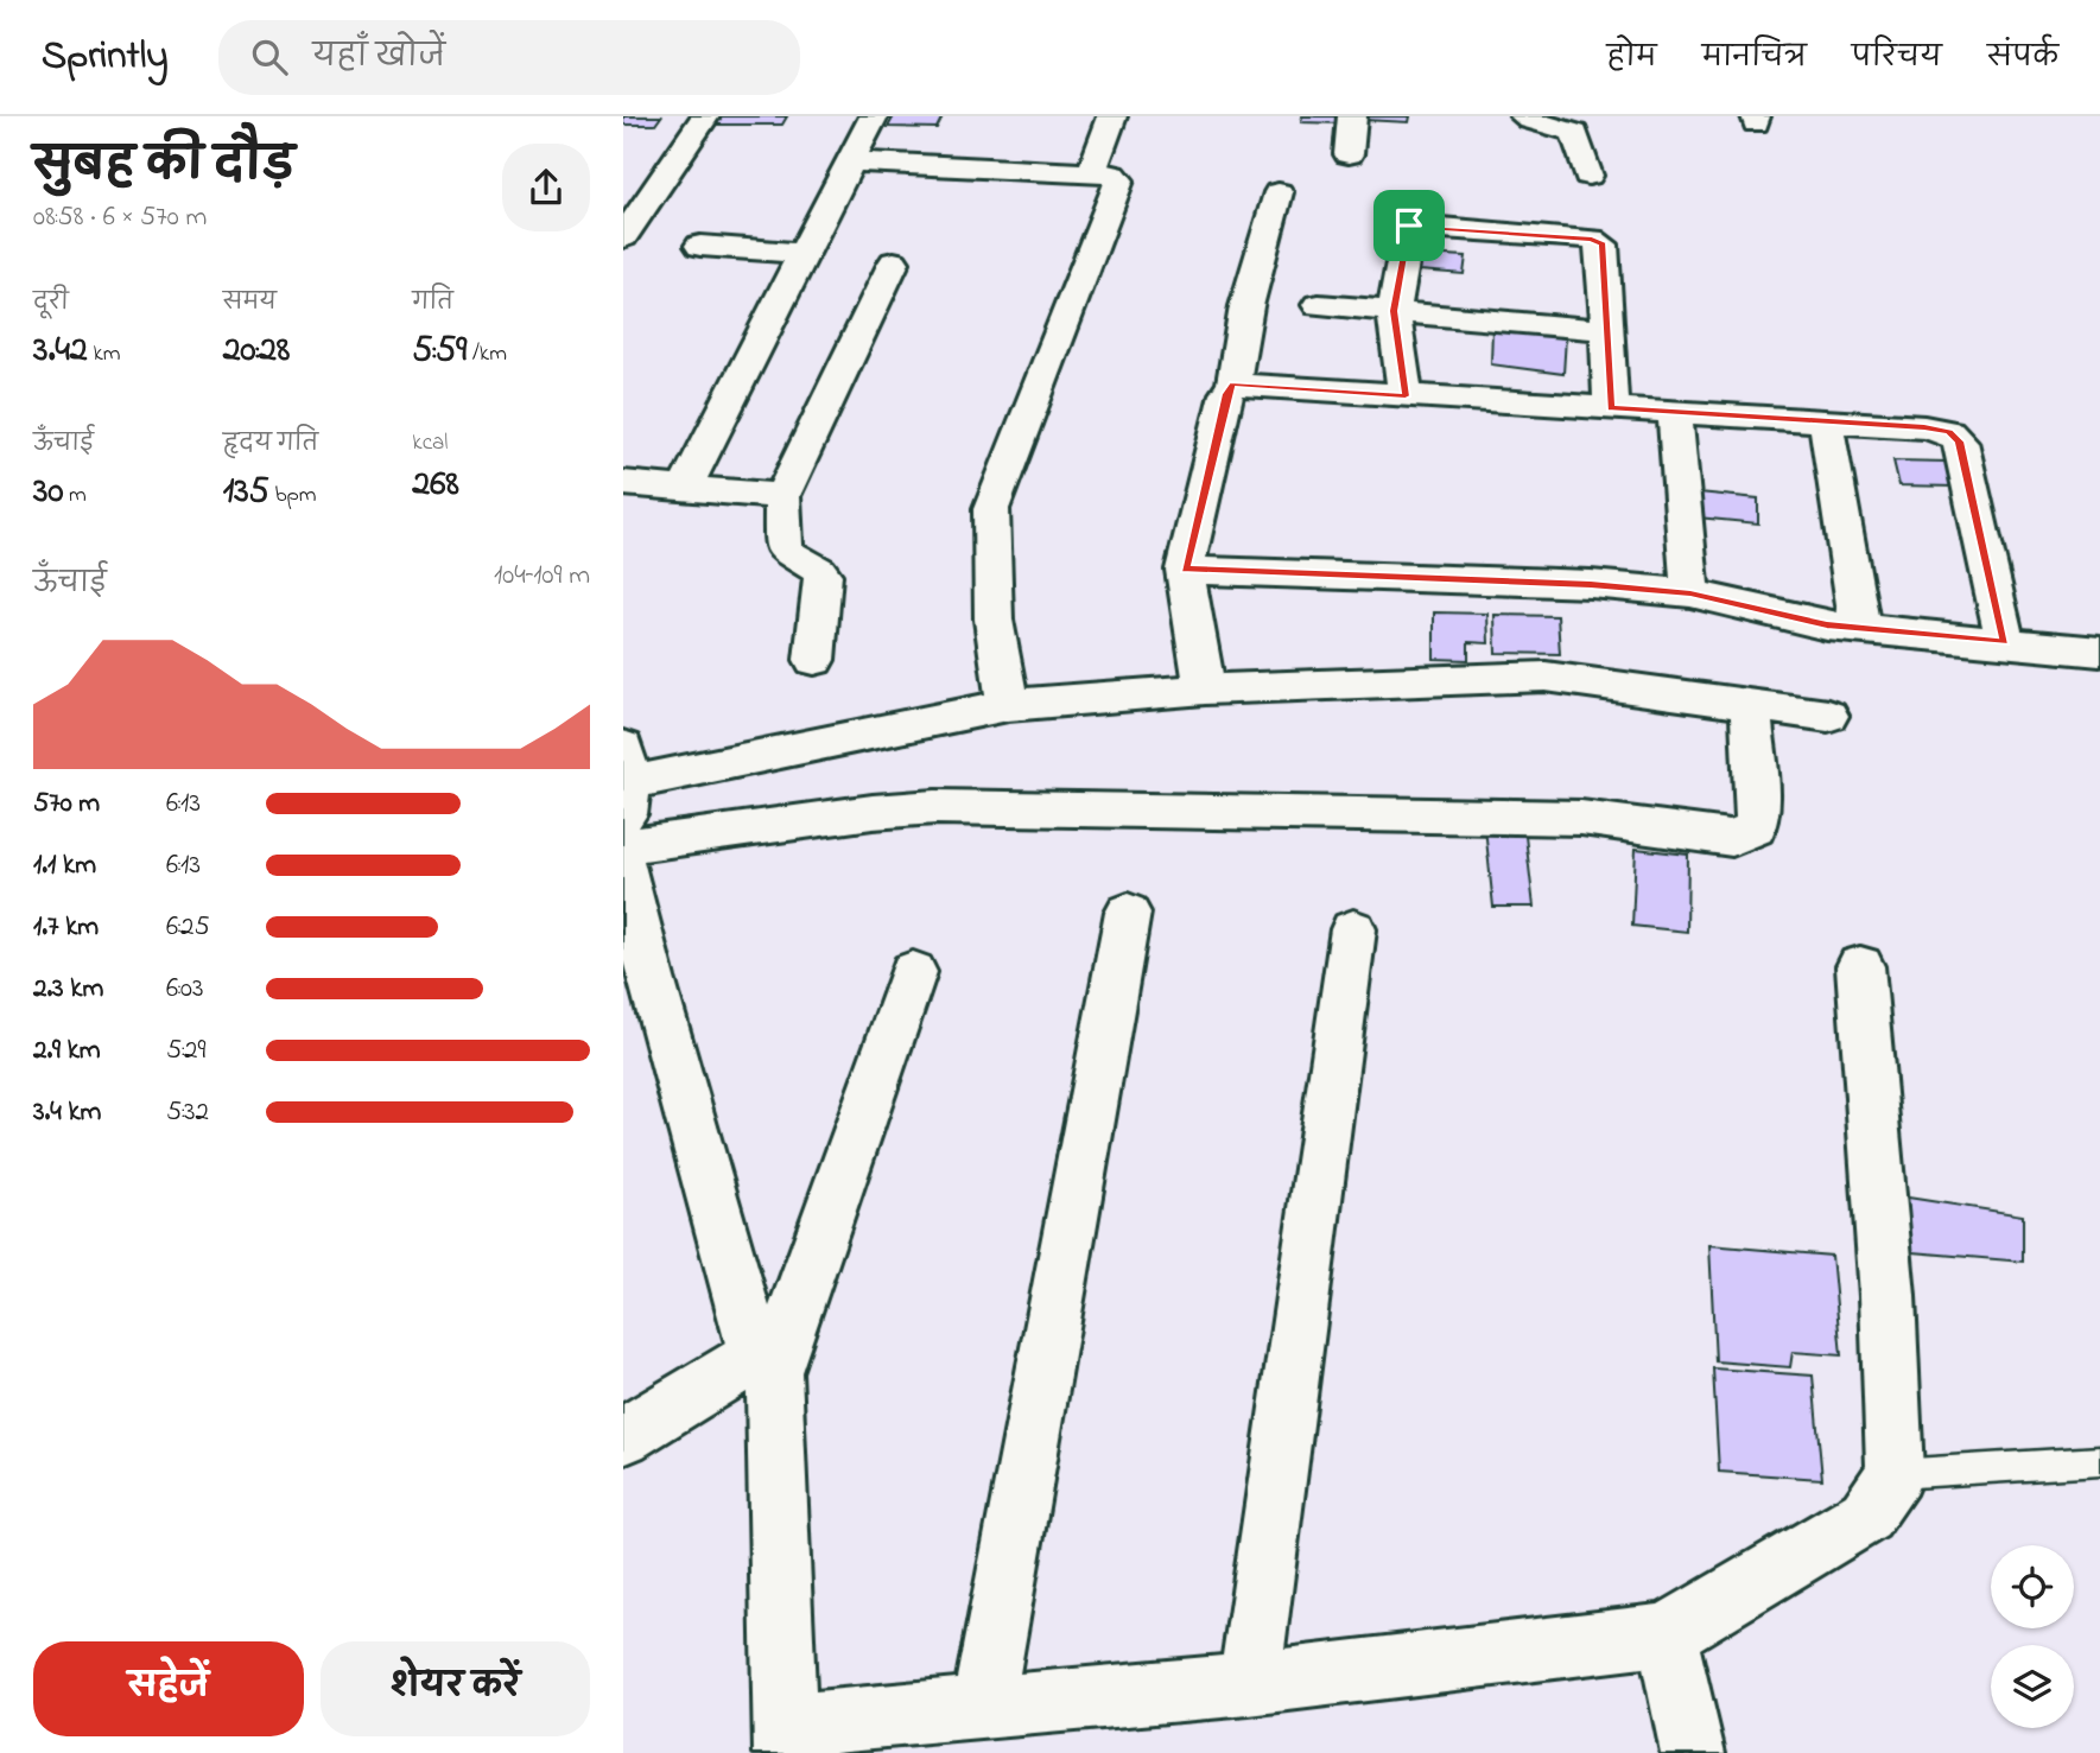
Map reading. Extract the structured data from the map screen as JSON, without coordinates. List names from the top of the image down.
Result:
{
  "page": {
    "header": "Sprintly",
    "search": "यहाँ खोजें",
    "nav": [
      "होम",
      "मानचित्र",
      "परिचय",
      "संपर्क"
    ],
    "heading": ["सुबह की दौड़", "08:58 · 6 × 570 m"],
    "stats": [
      ["दूरी", "3.42 km"],
      ["समय", "20:28"],
      ["गति", "5:59 /km"],
      ["ऊँचाई", "30 m"],
      ["हृदय गति", "135 bpm"],
      ["kcal", "268"]
    ],
    "chart": ["ऊँचाई", "104–109 m"],
    "list": [
      {
        "name": "570 m",
        "note": "6:13"
      },
      {
        "name": "1.1 km",
        "note": "6:13"
      },
      {
        "name": "1.7 km",
        "note": "6:25"
      },
      {
        "name": "2.3 km",
        "note": "6:03"
      },
      {
        "name": "2.9 km",
        "note": "5:29"
      },
      {
        "name": "3.4 km",
        "note": "5:32"
      }
    ],
    "buttons": ["सहेजें", "शेयर करें"]
  }
}
